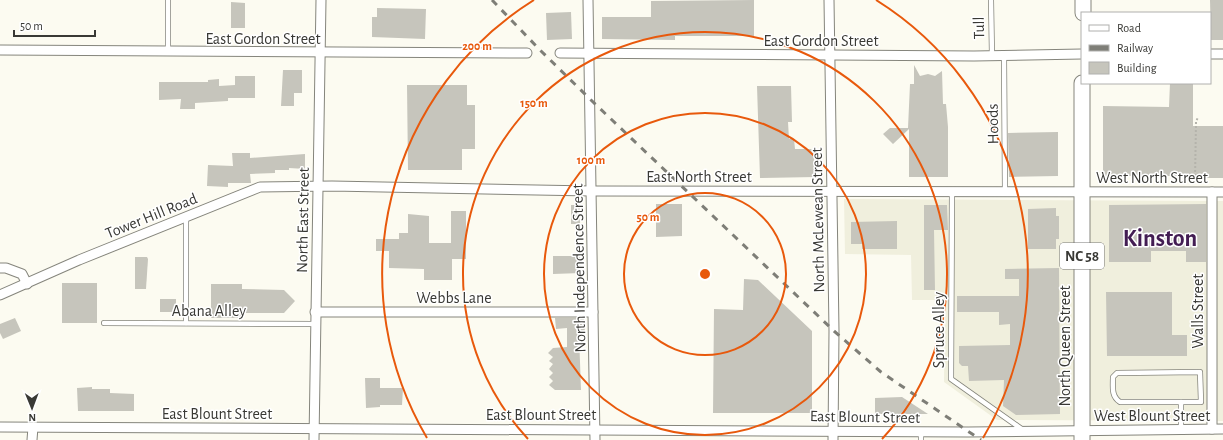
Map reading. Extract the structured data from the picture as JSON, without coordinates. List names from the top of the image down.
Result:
{
  "streets": {
    "main road": ["NC 58", "North Queen Street"],
    "street": [
      "East Gordon Street",
      "East North Street",
      "West North Street",
      "Tower Hill Road",
      "North East Street",
      "North McLewean Street",
      "North Independence Street",
      "Webbs Lane",
      "Walls Street",
      "East Blount Street",
      "West Blount Street"
    ],
    "lane": [
      "Tull",
      "Hoods",
      "Abana Alley",
      "Spruce Alley"
    ]
  },
  "crossings": [
    ["Tull", "East Gordon Street"],
    ["East Gordon Street", "Hoods"],
    ["East Gordon Street", "North East Street"],
    ["East Gordon Street", "North McLewean Street"],
    ["East Gordon Street", "North Independence Street"],
    ["Hoods", "East North Street"],
    ["East North Street", "West North Street"],
    ["East North Street", "Tower Hill Road"],
    ["East North Street", "North East Street"],
    ["East North Street", "North McLewean Street"],
    ["East North Street", "North Independence Street"],
    ["East North Street", "Spruce Alley"],
    ["East North Street", "North Queen Street"],
    ["West North Street", "Walls Street"],
    ["West North Street", "North Queen Street"],
    ["Tower Hill Road", "North East Street"],
    ["North East Street", "Webbs Lane"],
    ["North East Street", "Abana Alley"],
    ["North East Street", "East Blount Street"],
    ["North McLewean Street", "East Blount Street"],
    ["North Independence Street", "Webbs Lane"],
    ["North Independence Street", "East Blount Street"],
    ["Walls Street", "West Blount Street"],
    ["Spruce Alley", "East Blount Street"],
    ["North Queen Street", "East Blount Street"],
    ["North Queen Street", "West Blount Street"],
    ["East Blount Street", "West Blount Street"]
  ],
  "districts": ["Kinston"],
  "legend": ["Road", "Railway", "Building"],
  "scale_bar": "50 m",
  "north": "bottom",
  "rings": [
    "200 m",
    "150 m",
    "100 m",
    "50 m"
  ]
}
